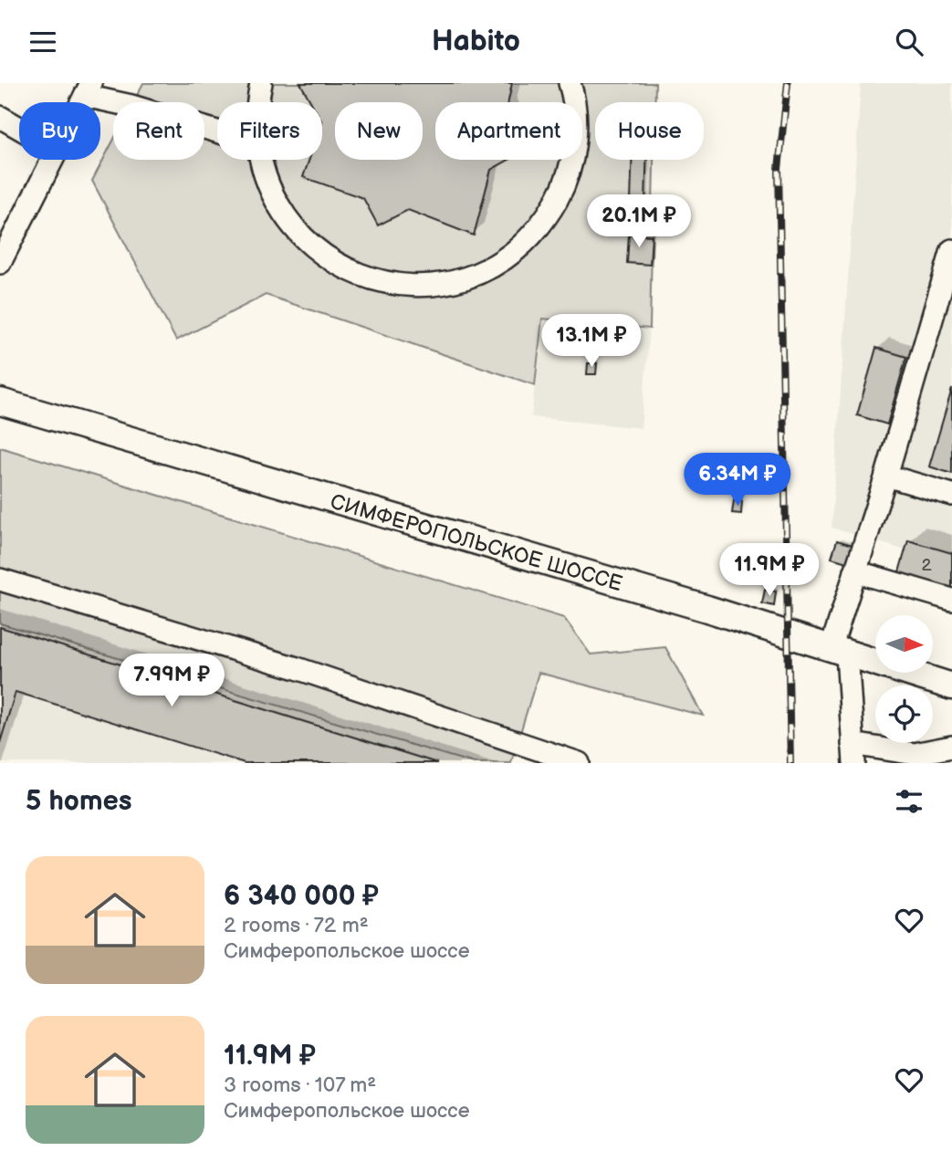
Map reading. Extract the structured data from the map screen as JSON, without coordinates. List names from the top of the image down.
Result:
{
  "streets": {
    "main road": ["СИМФЕРОПОЛЬСКОЕ ШОССЕ"]
  },
  "house_numbers": ["2"],
  "north": "right",
  "page": {
    "header": "Habito",
    "chip": [
      "Buy",
      "Rent",
      "Filters",
      "New",
      "Apartment",
      "House"
    ],
    "price": [
      "20.1M ₽",
      "13.1M ₽",
      "6.34M ₽",
      "11.9M ₽",
      "7.99M ₽"
    ],
    "heading": "5 homes",
    "list": [
      {
        "name": "6 340 000 ₽",
        "note": "2 rooms · 72 m² · Симферопольское шоссе"
      },
      {
        "name": "11.9M ₽",
        "note": "3 rooms · 107 m² · Симферопольское шоссе"
      }
    ]
  }
}
